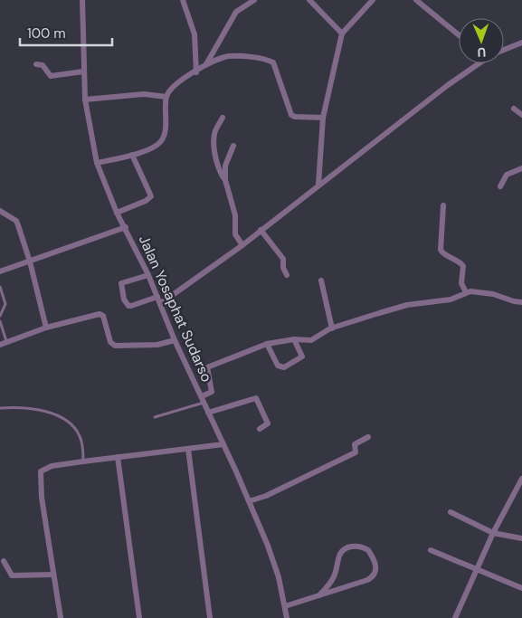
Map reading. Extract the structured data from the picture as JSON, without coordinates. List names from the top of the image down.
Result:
{
  "streets": {
    "street": ["Jalan Yosaphat Sudarso"]
  },
  "scale_bar": "100 m",
  "north": "bottom"
}
